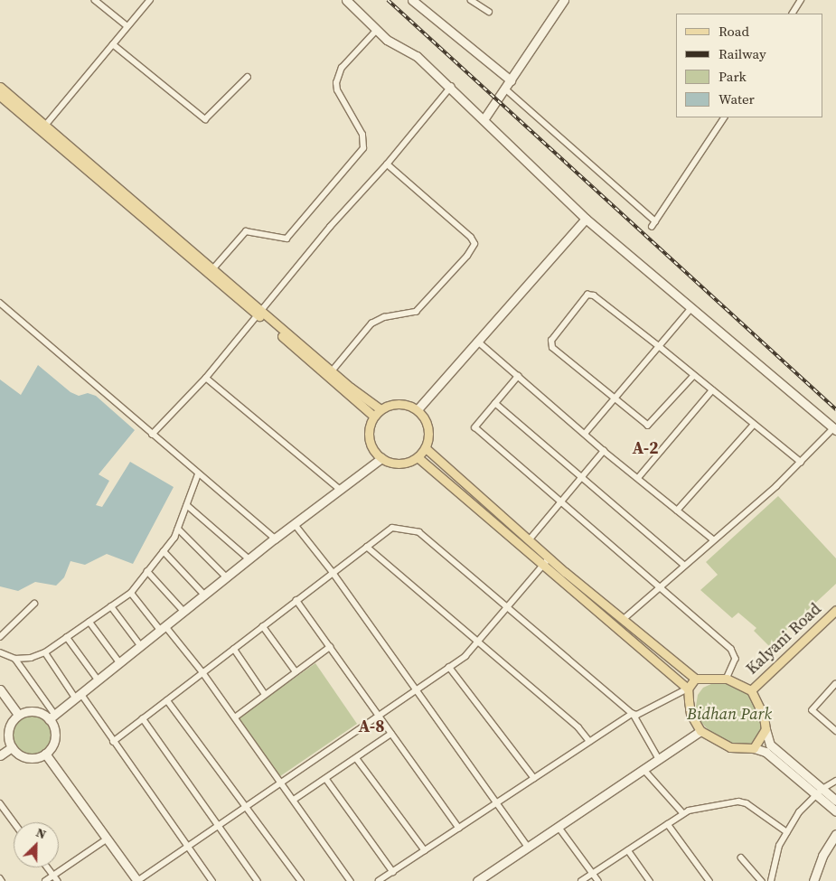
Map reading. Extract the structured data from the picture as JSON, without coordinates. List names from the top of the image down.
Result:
{
  "streets": {
    "main road": ["Kalyani Road"]
  },
  "districts": ["A-2", "A-8"],
  "parks": ["Bidhan Park"],
  "legend": [
    "Road",
    "Railway",
    "Park",
    "Water"
  ],
  "north": "top right"
}
